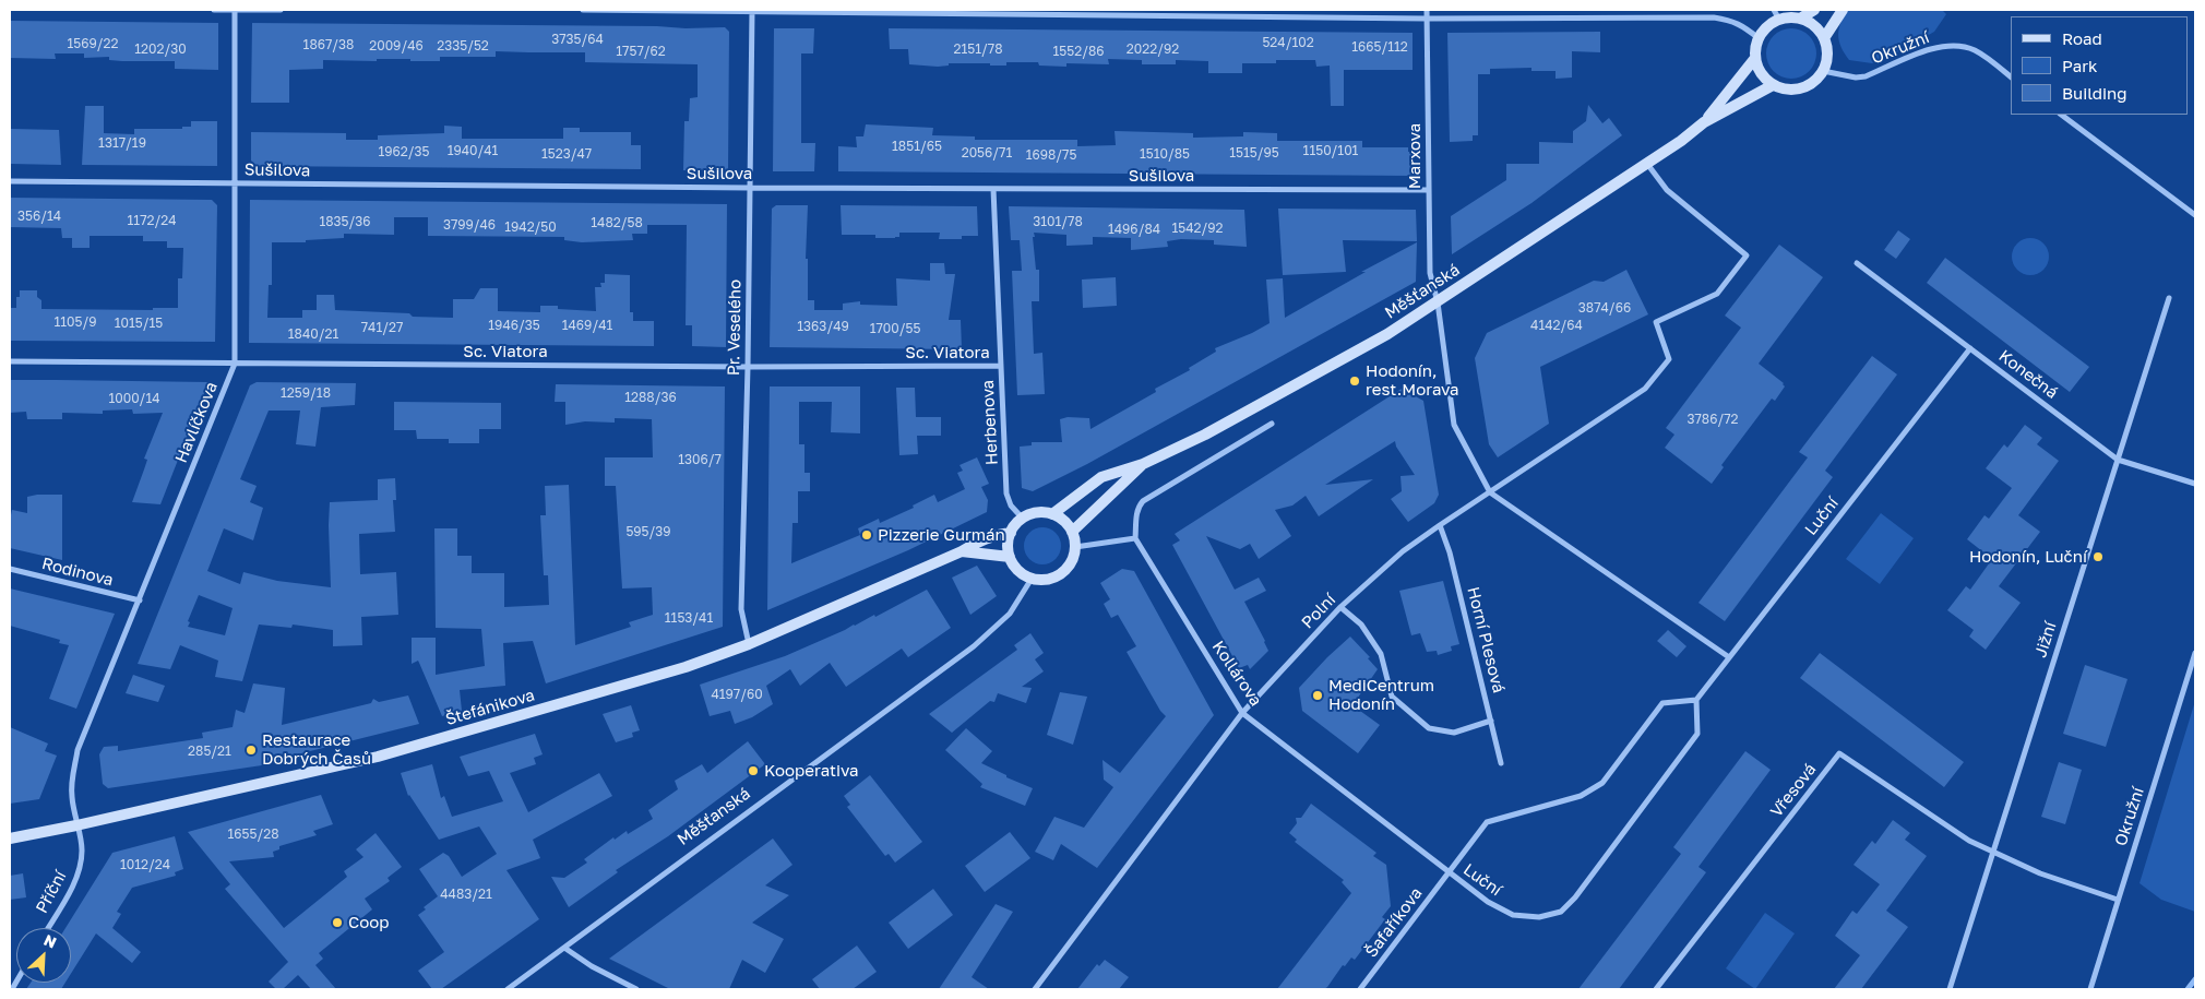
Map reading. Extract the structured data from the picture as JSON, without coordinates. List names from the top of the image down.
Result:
{
  "streets": {
    "main road": ["Měšťanská", "Štefánikova"],
    "street": [
      "Okružní",
      "Marxova",
      "Sušilova",
      "Pr. Veselého",
      "Sc. Viatora",
      "Konečná",
      "Havlíčkova",
      "Herbenova",
      "Luční",
      "Rodinova",
      "Polní",
      "Horní Plesová",
      "Jižní",
      "Kollárova",
      "Vřesová",
      "Příční",
      "Šafaříkova"
    ]
  },
  "crossings": [
    ["Okružní", "Měšťanská"],
    ["Marxova", "Sušilova"],
    ["Marxova", "Měšťanská"],
    ["Sušilova", "Pr. Veselého"],
    ["Sušilova", "Havlíčkova"],
    ["Sušilova", "Herbenova"],
    ["Měšťanská", "Herbenova"],
    ["Měšťanská", "Polní"],
    ["Měšťanská", "Štefánikova"],
    ["Pr. Veselého", "Sc. Viatora"],
    ["Pr. Veselého", "Štefánikova"],
    ["Sc. Viatora", "Havlíčkova"],
    ["Sc. Viatora", "Herbenova"],
    ["Konečná", "Luční"],
    ["Konečná", "Jižní"],
    ["Havlíčkova", "Rodinova"],
    ["Havlíčkova", "Štefánikova"],
    ["Havlíčkova", "Příční"],
    ["Herbenova", "Štefánikova"],
    ["Luční", "Kollárova"],
    ["Luční", "Šafaříkova"],
    ["Polní", "Horní Plesová"],
    ["Polní", "Kollárova"],
    ["Jižní", "Vřesová"],
    ["Kollárova", "Šafaříkova"],
    ["Štefánikova", "Příční"]
  ],
  "places": [
    "Hodonín, rest.Morava",
    "Pizzerie Gurmán",
    "Hodonín, Luční",
    "MediCentrum Hodonín",
    "Restaurace Dobrých Časů",
    "Kooperativa",
    "Coop"
  ],
  "house_numbers": [
    "3735/64",
    "524/102",
    "1569/22",
    "1867/38",
    "2009/46",
    "2335/52",
    "1665/112",
    "1202/30",
    "2151/78",
    "2022/92",
    "1757/62",
    "1552/86",
    "1317/19",
    "1851/65",
    "1940/41",
    "1150/101",
    "1962/35",
    "2056/71",
    "1515/95",
    "1523/47",
    "1510/85",
    "1698/75",
    "356/14",
    "1172/24",
    "1835/36",
    "3101/78",
    "1482/58",
    "3799/46",
    "1942/50",
    "1542/92",
    "1496/84",
    "3874/66",
    "1105/9",
    "1015/15",
    "1946/35",
    "1469/41",
    "4142/64",
    "1363/49",
    "741/27",
    "1700/55",
    "1840/21",
    "1259/18",
    "1288/36",
    "1000/14",
    "3786/72",
    "1306/7",
    "595/39",
    "1153/41",
    "4197/60",
    "285/21",
    "1655/28",
    "1012/24",
    "4483/21"
  ],
  "legend": ["Road", "Park", "Building"],
  "north": "top right"
}
